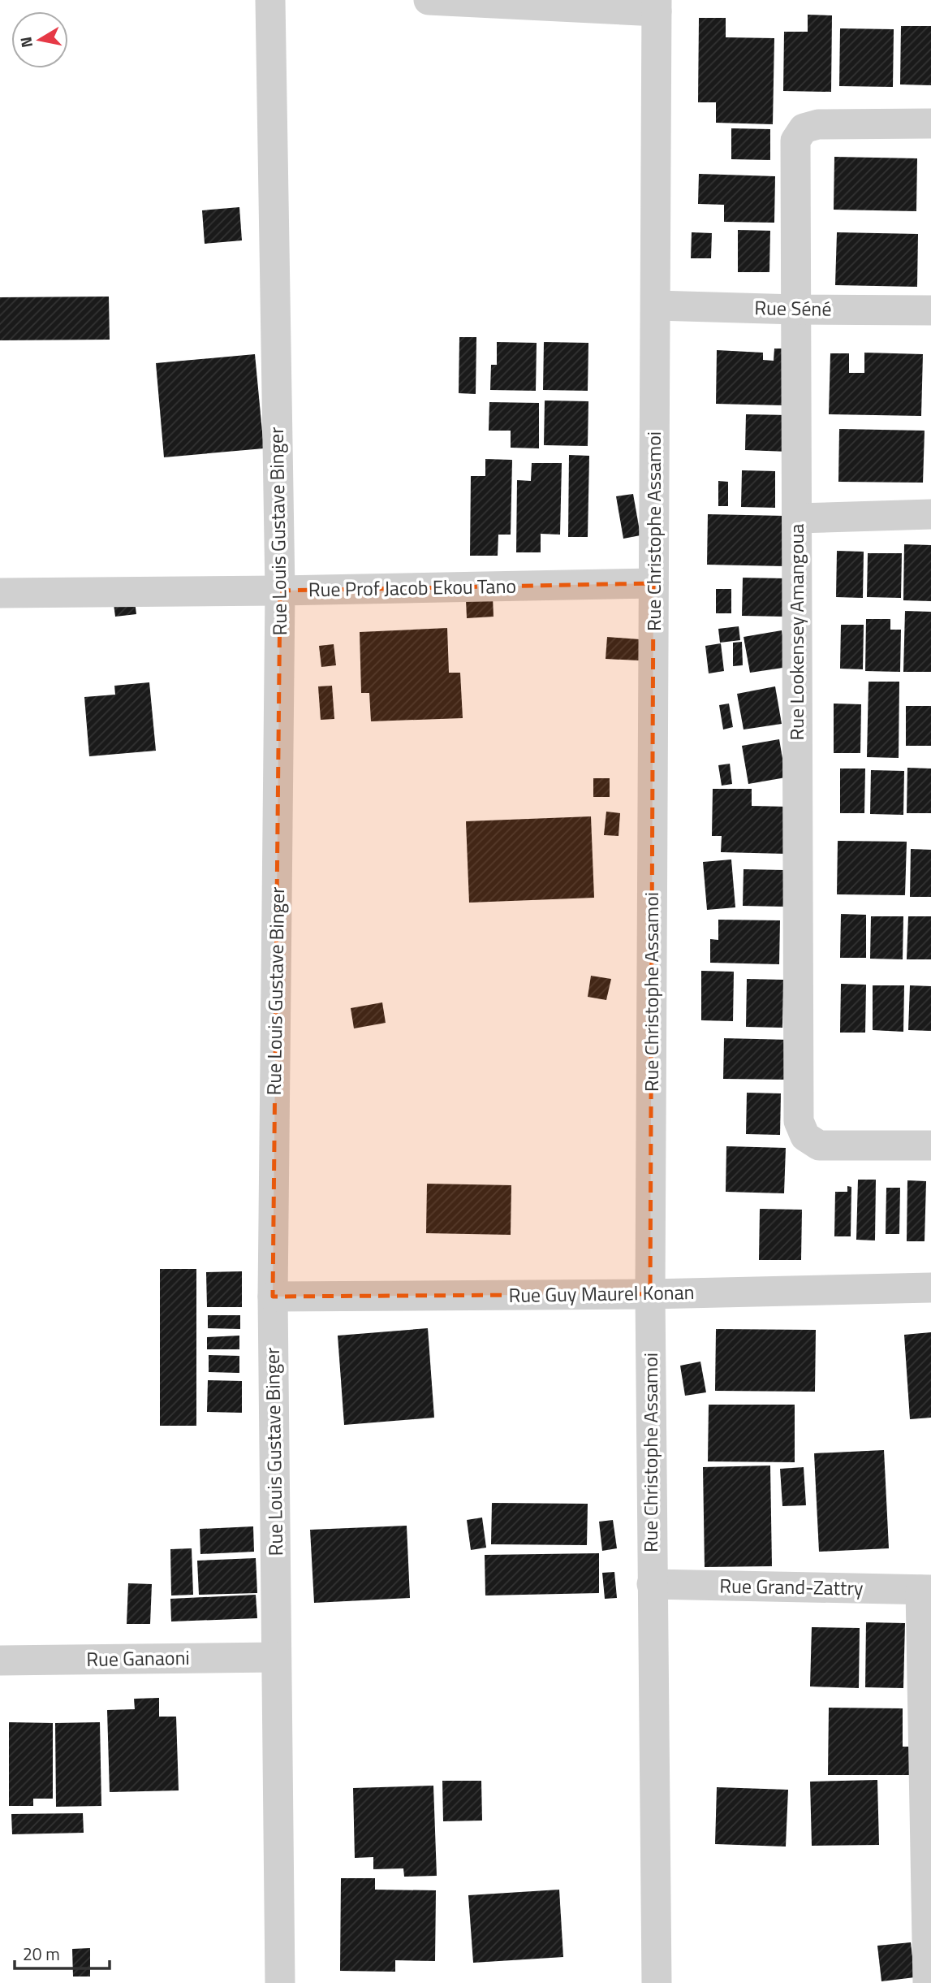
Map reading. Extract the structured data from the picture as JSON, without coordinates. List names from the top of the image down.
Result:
{
  "streets": {
    "street": [
      "Rue Séné",
      "Rue Louis Gustave Binger",
      "Rue Christophe Assamoi",
      "Rue Prof Jacob Ekou Tano",
      "Rue Lookensey Amangoua",
      "Rue Guy Maurel Konan",
      "Rue Grand-Zattry",
      "Rue Ganaoni"
    ]
  },
  "crossings": [
    ["Rue Séné", "Rue Christophe Assamoi"],
    ["Rue Séné", "Rue Lookensey Amangoua"],
    ["Rue Louis Gustave Binger", "Rue Prof Jacob Ekou Tano"],
    ["Rue Louis Gustave Binger", "Rue Guy Maurel Konan"],
    ["Rue Louis Gustave Binger", "Rue Ganaoni"],
    ["Rue Christophe Assamoi", "Rue Prof Jacob Ekou Tano"],
    ["Rue Christophe Assamoi", "Rue Guy Maurel Konan"],
    ["Rue Christophe Assamoi", "Rue Grand-Zattry"]
  ],
  "scale_bar": "20 m",
  "north": "left"
}
